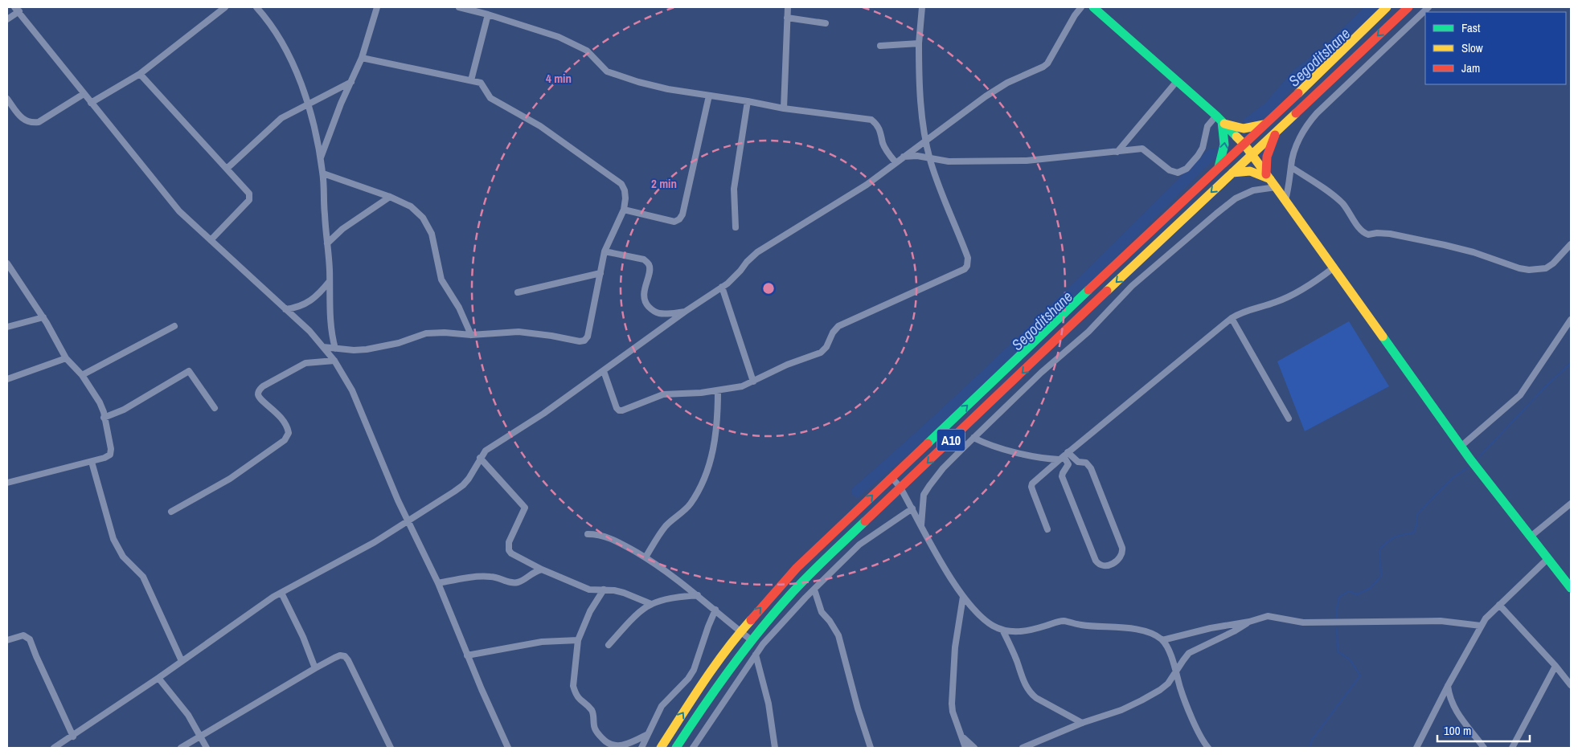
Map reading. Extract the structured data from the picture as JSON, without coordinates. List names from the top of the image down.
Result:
{
  "streets": {
    "main road": ["A10"]
  },
  "water": ["Segoditshane"],
  "legend": ["Fast", "Slow", "Jam"],
  "scale_bar": "100 m",
  "rings": ["4 min", "2 min"]
}
